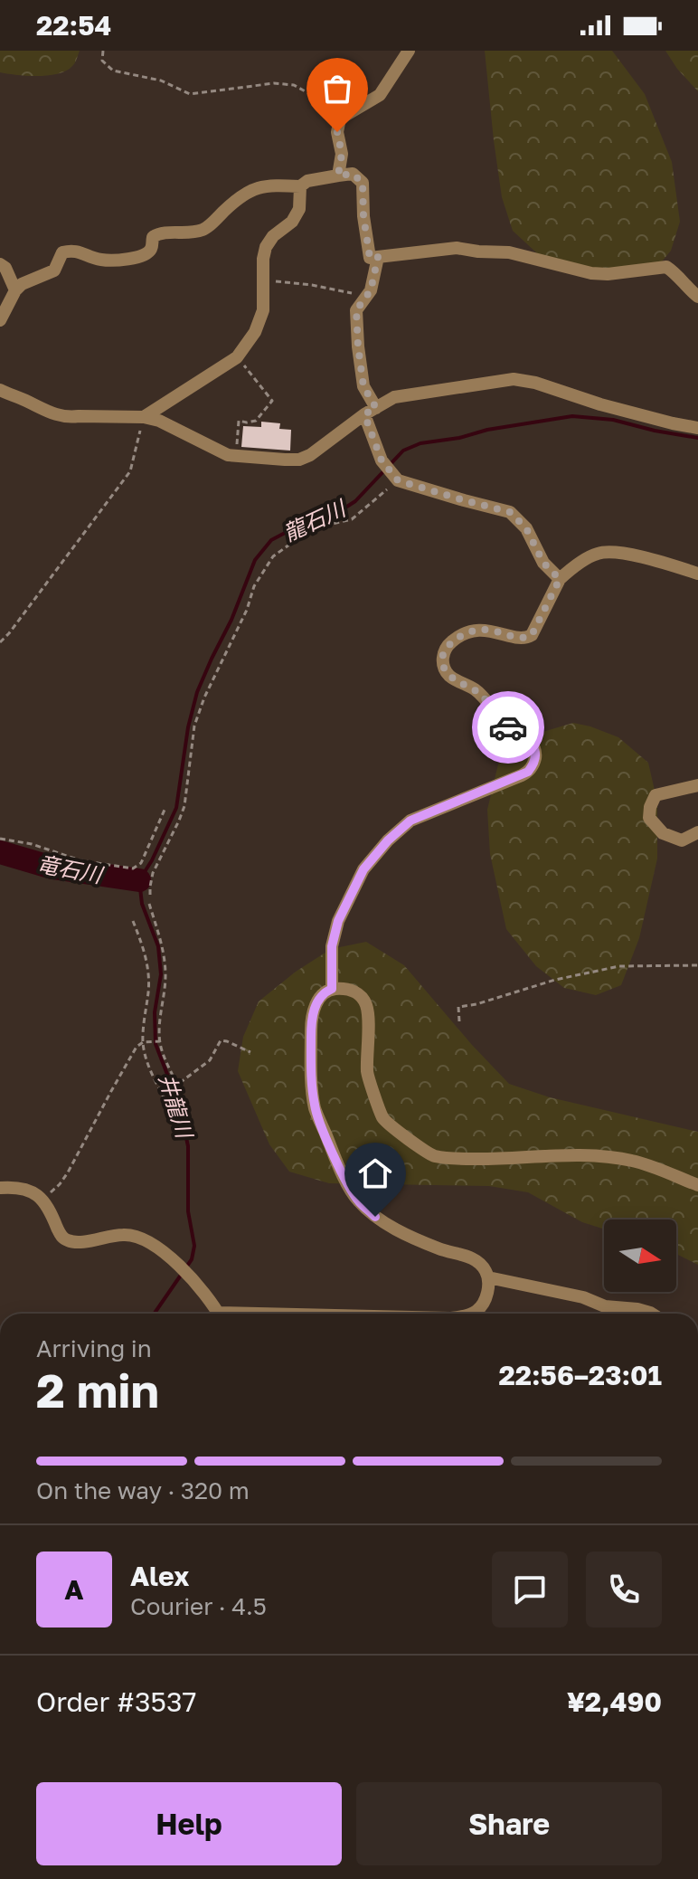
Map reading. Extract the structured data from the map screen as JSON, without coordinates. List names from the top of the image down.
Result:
{
  "water": ["龍石川", "竜石川", "井龍川"],
  "north": "right",
  "page": {
    "status": "22:54",
    "heading": ["2 min", "Arriving in", "22:56–23:01"],
    "panel": [
      "Alex",
      "Courier · 4.5",
      "Order #3537",
      "¥2,490"
    ],
    "bar": "On the way · 320 m",
    "round": "A",
    "buttons": ["Help", "Share"]
  }
}
